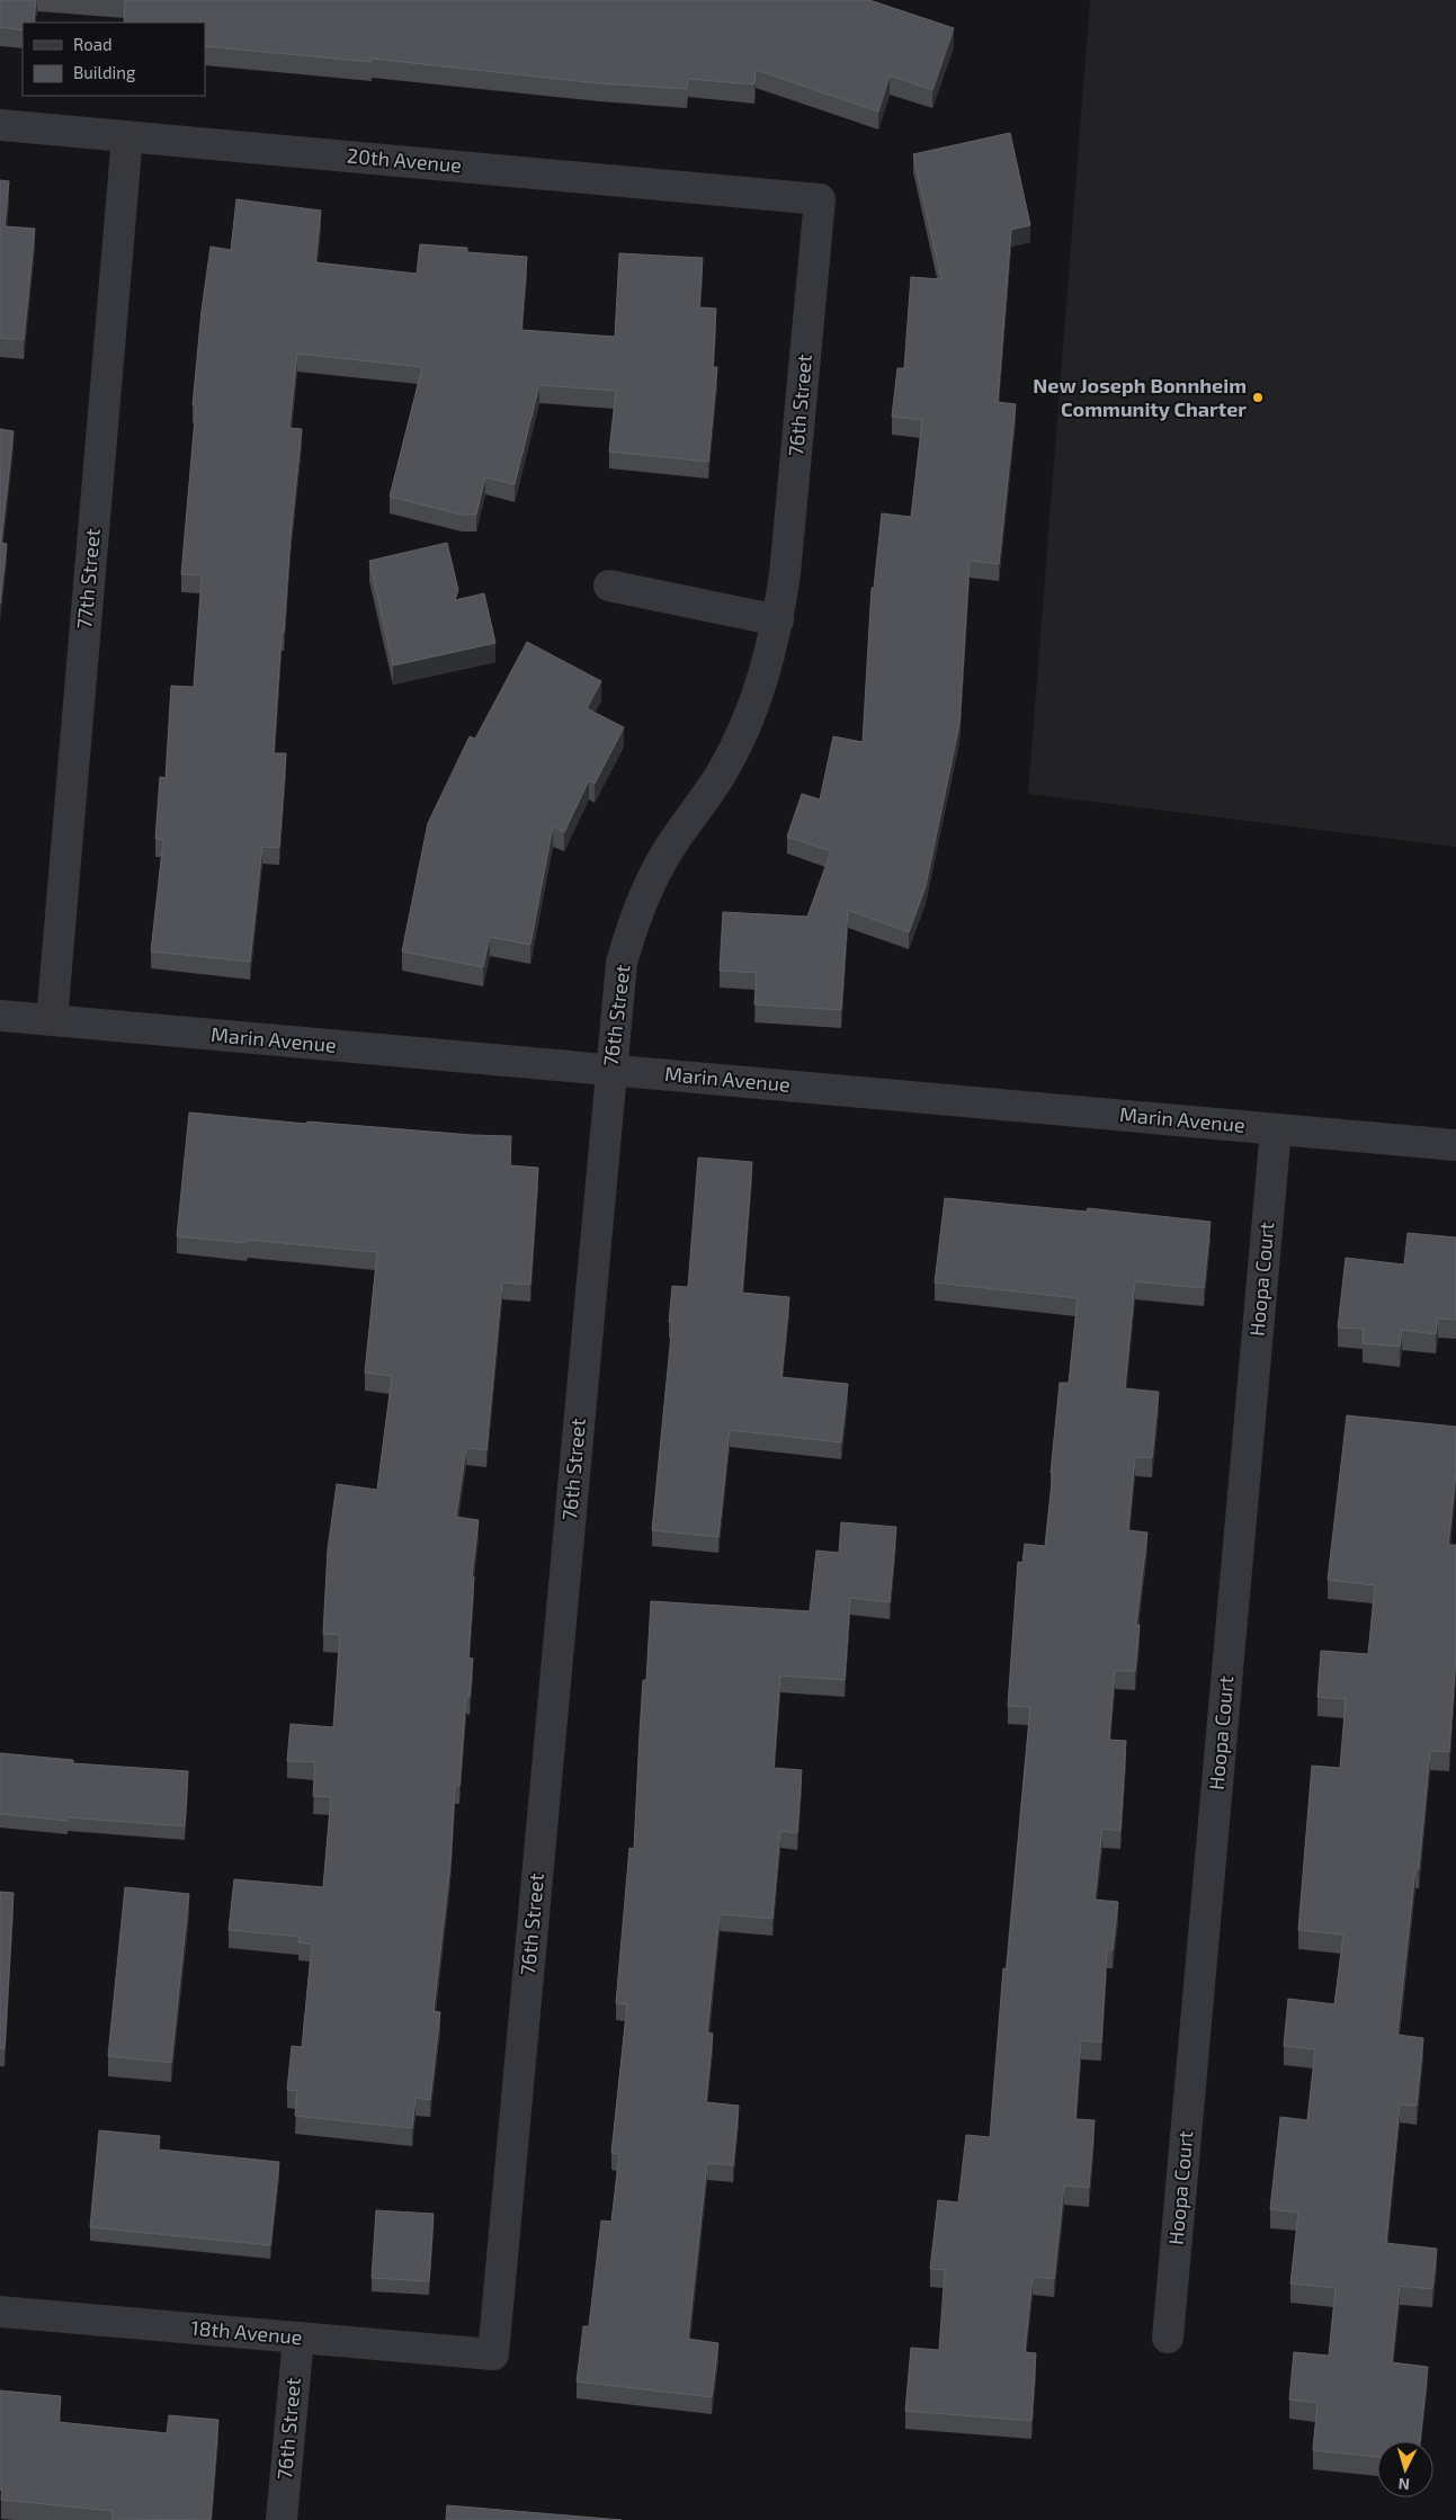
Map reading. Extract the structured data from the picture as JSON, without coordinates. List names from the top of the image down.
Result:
{
  "streets": {
    "street": [
      "20th Avenue",
      "76th Street",
      "77th Street",
      "Marin Avenue",
      "Hoopa Court",
      "18th Avenue"
    ]
  },
  "crossings": [
    ["20th Avenue", "76th Street"],
    ["20th Avenue", "77th Street"],
    ["76th Street", "Marin Avenue"],
    ["76th Street", "18th Avenue"],
    ["77th Street", "Marin Avenue"],
    ["Marin Avenue", "Hoopa Court"]
  ],
  "places": ["New Joseph Bonnheim Community Charter"],
  "legend": ["Road", "Building"],
  "north": "bottom"
}
